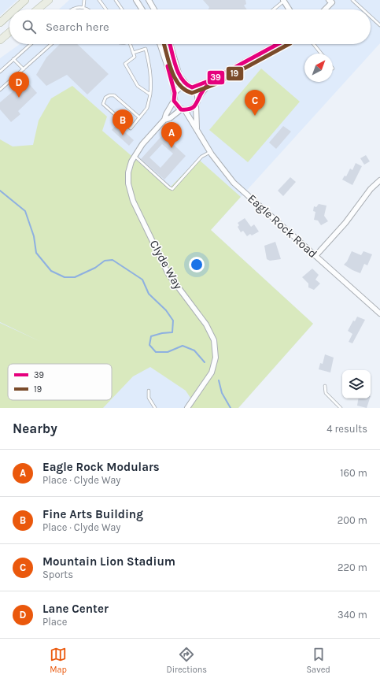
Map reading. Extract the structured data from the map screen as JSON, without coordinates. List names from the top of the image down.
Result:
{
  "streets": {
    "street": ["Eagle Rock Road", "Clyde Way"]
  },
  "lines": ["transit line 39", "transit line 19"],
  "legend": ["39", "19"],
  "north": "top right",
  "page": {
    "search": "Search here",
    "pins": [
      "D",
      "C",
      "B",
      "A"
    ],
    "heading": ["Nearby", "4 results"],
    "list": [
      {
        "mark": "A",
        "name": "Eagle Rock Modulars",
        "note": "Place · Clyde Way",
        "value": "160 m"
      },
      {
        "mark": "B",
        "name": "Fine Arts Building",
        "note": "Place · Clyde Way",
        "value": "200 m"
      },
      {
        "mark": "C",
        "name": "Mountain Lion Stadium",
        "note": "Sports",
        "value": "220 m"
      },
      {
        "mark": "D",
        "name": "Lane Center",
        "note": "Place",
        "value": "340 m"
      }
    ],
    "nav": ["Map", "Directions", "Saved"]
  }
}
